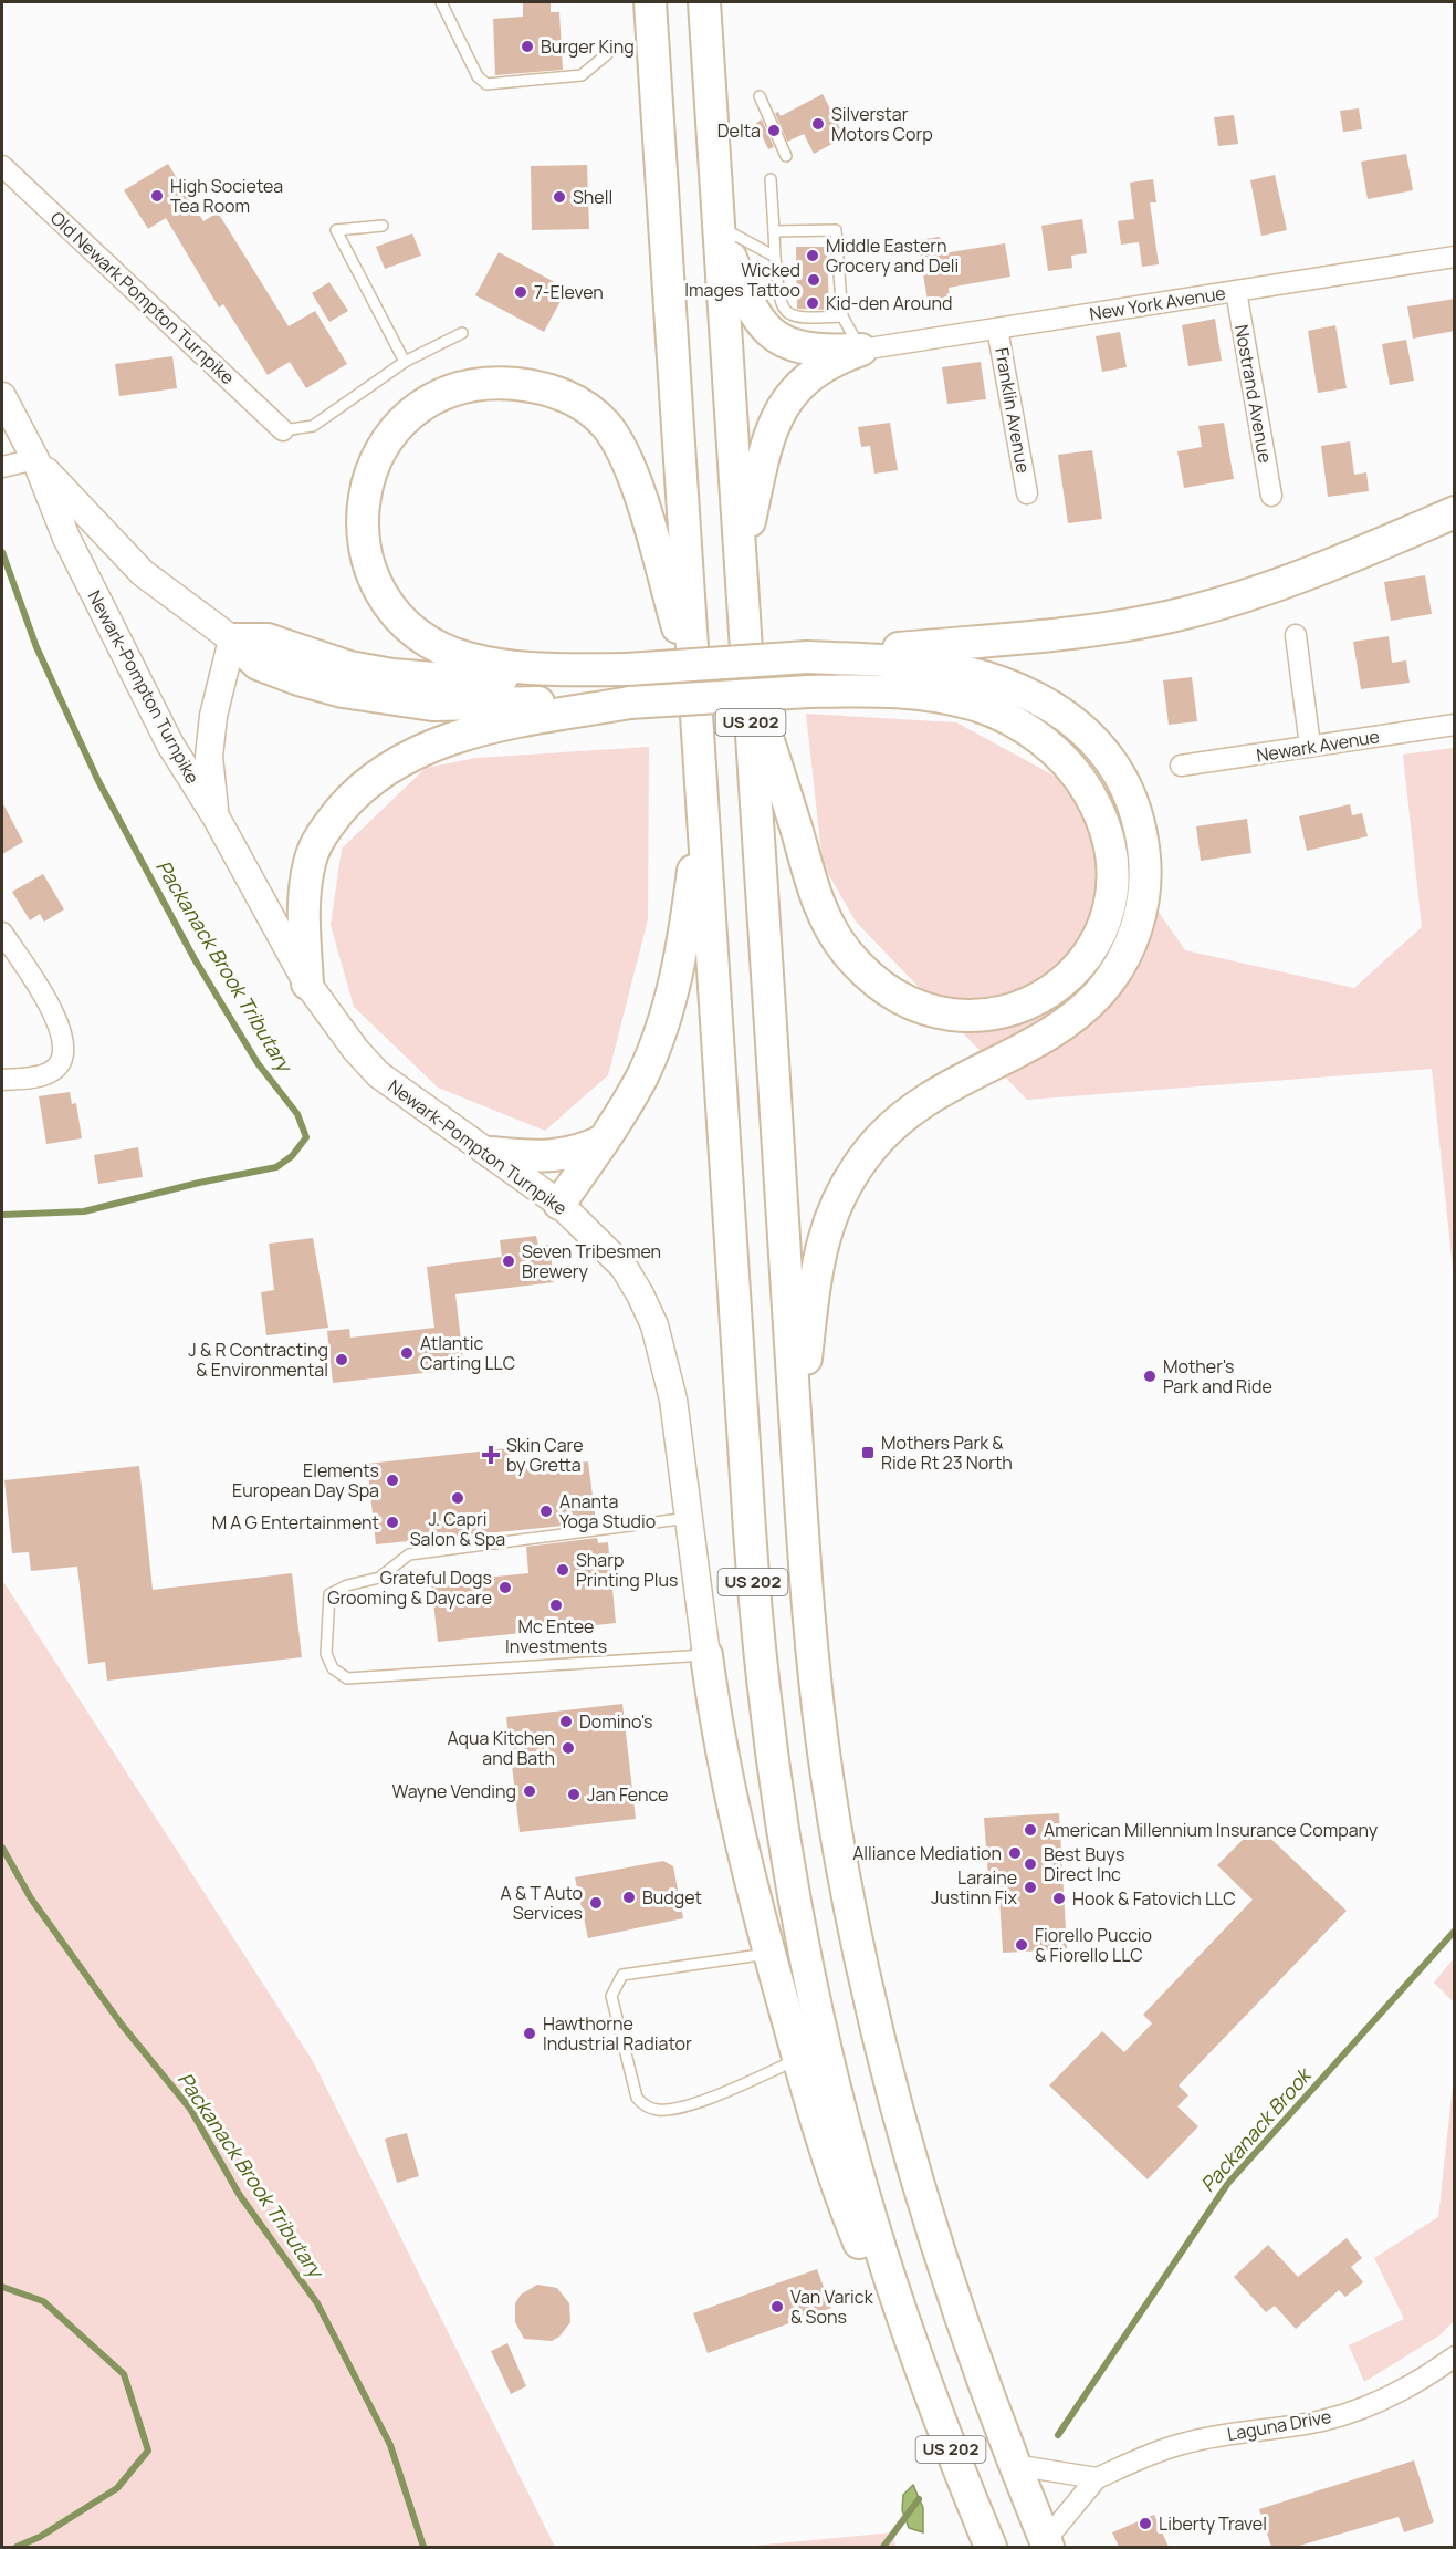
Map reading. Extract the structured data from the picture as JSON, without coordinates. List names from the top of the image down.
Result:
{
  "streets": {
    "highway": ["US 202"],
    "main road": ["Newark-Pompton Turnpike"],
    "street": [
      "Old Newark Pompton Turnpike",
      "New York Avenue",
      "Nostrand Avenue",
      "Franklin Avenue",
      "Newark Avenue",
      "Laguna Drive"
    ]
  },
  "crossings": [
    ["New York Avenue", "Nostrand Avenue"],
    ["New York Avenue", "Franklin Avenue"],
    ["US 202", "Laguna Drive"]
  ],
  "water": ["Packanack Brook Tributary", "Packanack Brook"],
  "places": {
    "other": [
      "Burger King",
      "Silverstar Motors Corp",
      "Delta",
      "High Societea Tea Room",
      "Shell",
      "Middle Eastern Grocery and Deli",
      "Wicked Images Tattoo",
      "7-Eleven",
      "Kid-den Around",
      "Seven Tribesmen Brewery",
      "Atlantic Carting LLC",
      "J & R Contracting & Environmental",
      "Mother's Park and Ride",
      "Elements European Day Spa",
      "J. Capri Salon & Spa",
      "Ananta Yoga Studio",
      "M A G Entertainment",
      "Sharp Printing Plus",
      "Grateful Dogs Grooming & Daycare",
      "Mc Entee Investments",
      "Domino's",
      "Aqua Kitchen and Bath",
      "Wayne Vending",
      "Jan Fence",
      "American Millennium Insurance Company",
      "Alliance Mediation",
      "Best Buys Direct Inc",
      "Laraine Justinn Fix",
      "Budget",
      "Hook & Fatovich LLC",
      "A & T Auto Services",
      "Fiorello Puccio & Fiorello LLC",
      "Hawthorne Industrial Radiator",
      "Van Varick & Sons",
      "Liberty Travel"
    ],
    "transit": ["Mothers Park & Ride Rt 23 North"],
    "health": ["Skin Care by Gretta"]
  }
}
